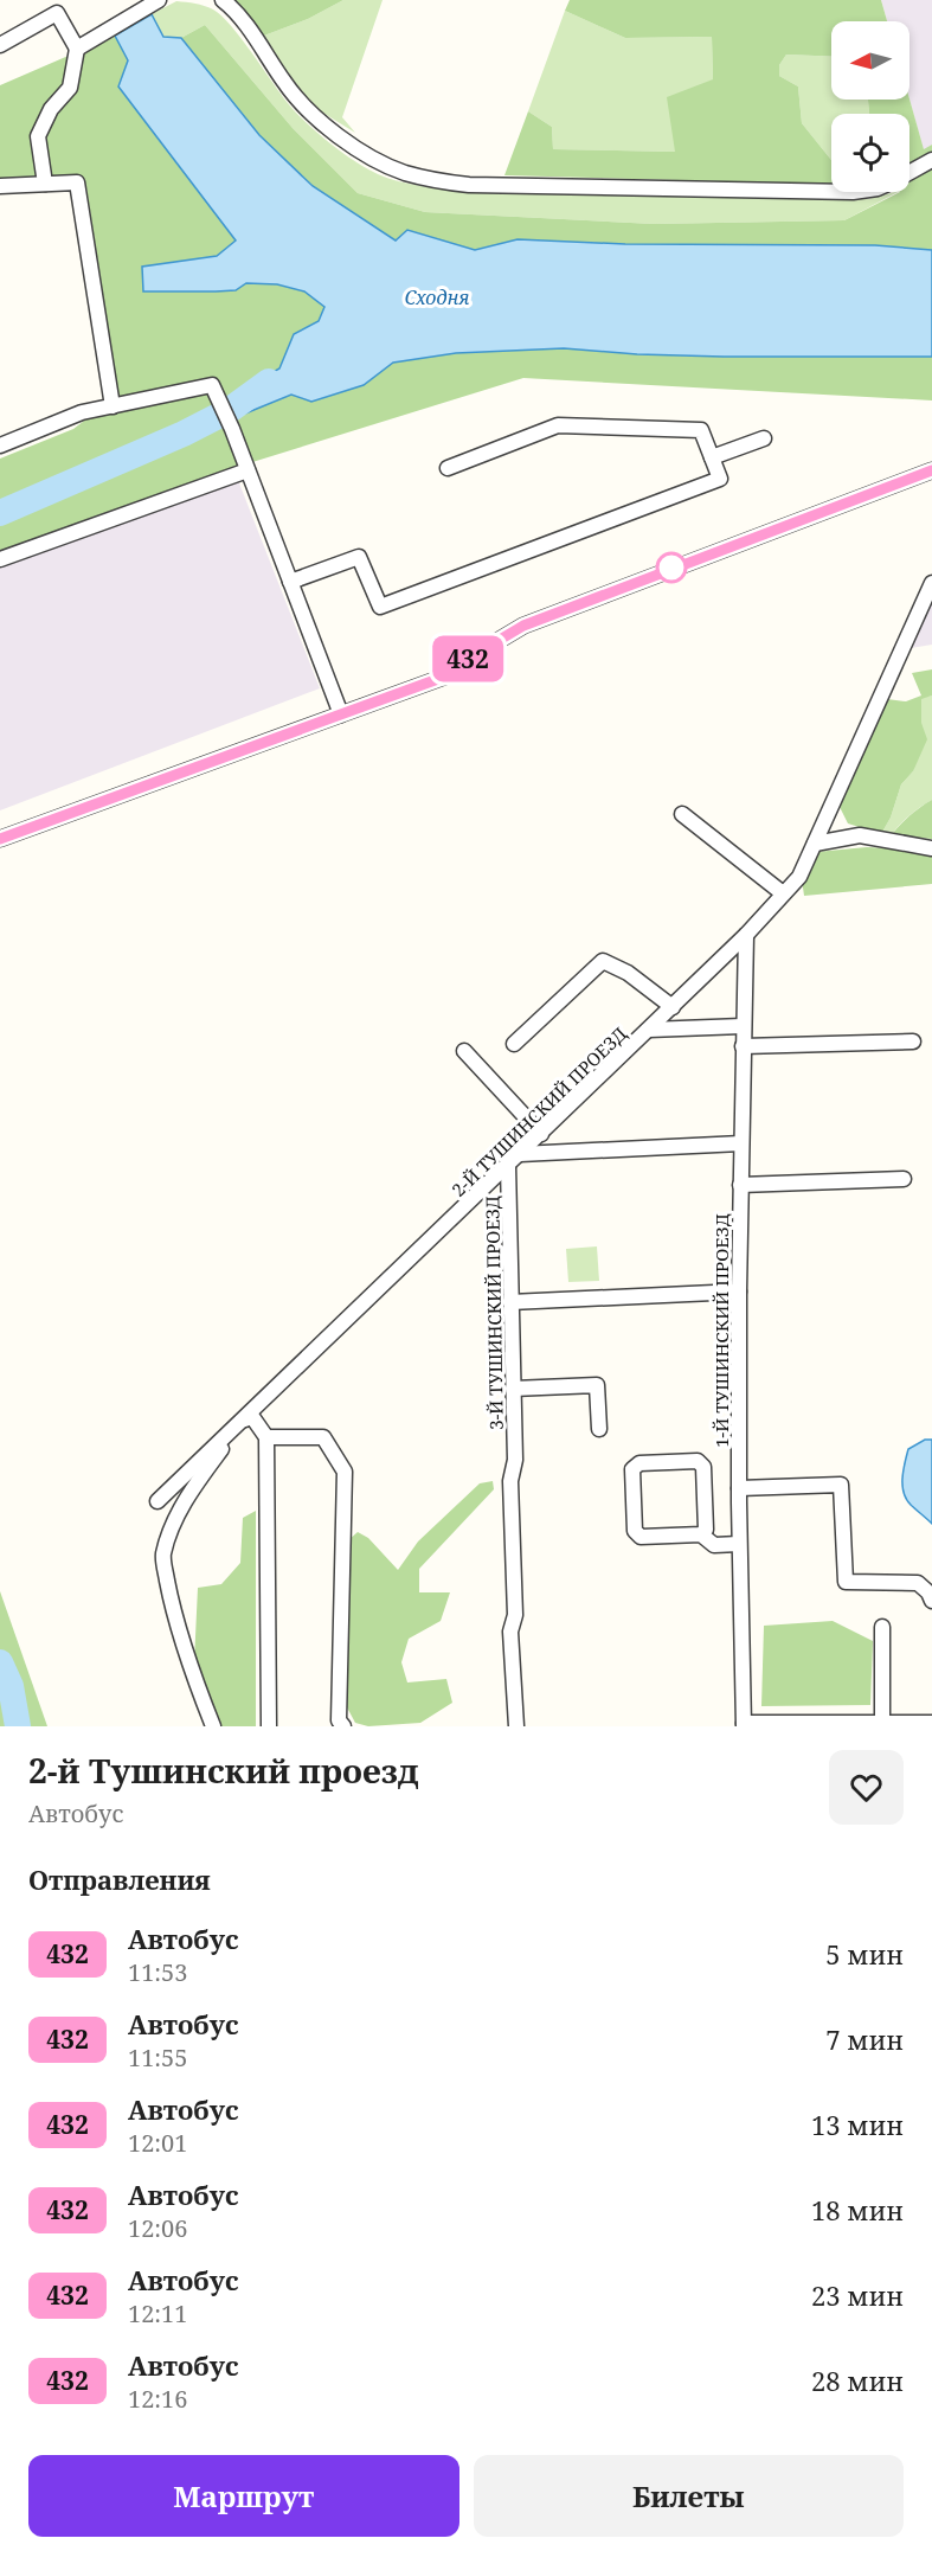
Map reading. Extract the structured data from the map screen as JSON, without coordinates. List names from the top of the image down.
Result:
{
  "streets": {
    "street": ["2-Й ТУШИНСКИЙ ПРОЕЗД", "3-Й ТУШИНСКИЙ ПРОЕЗД", "1-Й ТУШИНСКИЙ ПРОЕЗД"]
  },
  "crossings": [
    ["2-Й ТУШИНСКИЙ ПРОЕЗД", "3-Й ТУШИНСКИЙ ПРОЕЗД"],
    ["2-Й ТУШИНСКИЙ ПРОЕЗД", "1-Й ТУШИНСКИЙ ПРОЕЗД"]
  ],
  "water": ["Сходня"],
  "lines": ["bus line 432"],
  "north": "left",
  "page": {
    "on_map": "432",
    "heading": [
      ["2-й Тушинский проезд", "Автобус"],
      "Отправления"
    ],
    "list": [
      {
        "mark": "432",
        "name": "Автобус",
        "note": "11:53",
        "value": "5 мин"
      },
      {
        "mark": "432",
        "name": "Автобус",
        "note": "11:55",
        "value": "7 мин"
      },
      {
        "mark": "432",
        "name": "Автобус",
        "note": "12:01",
        "value": "13 мин"
      },
      {
        "mark": "432",
        "name": "Автобус",
        "note": "12:06",
        "value": "18 мин"
      },
      {
        "mark": "432",
        "name": "Автобус",
        "note": "12:11",
        "value": "23 мин"
      },
      {
        "mark": "432",
        "name": "Автобус",
        "note": "12:16",
        "value": "28 мин"
      }
    ],
    "buttons": ["Маршрут", "Билеты"]
  }
}
